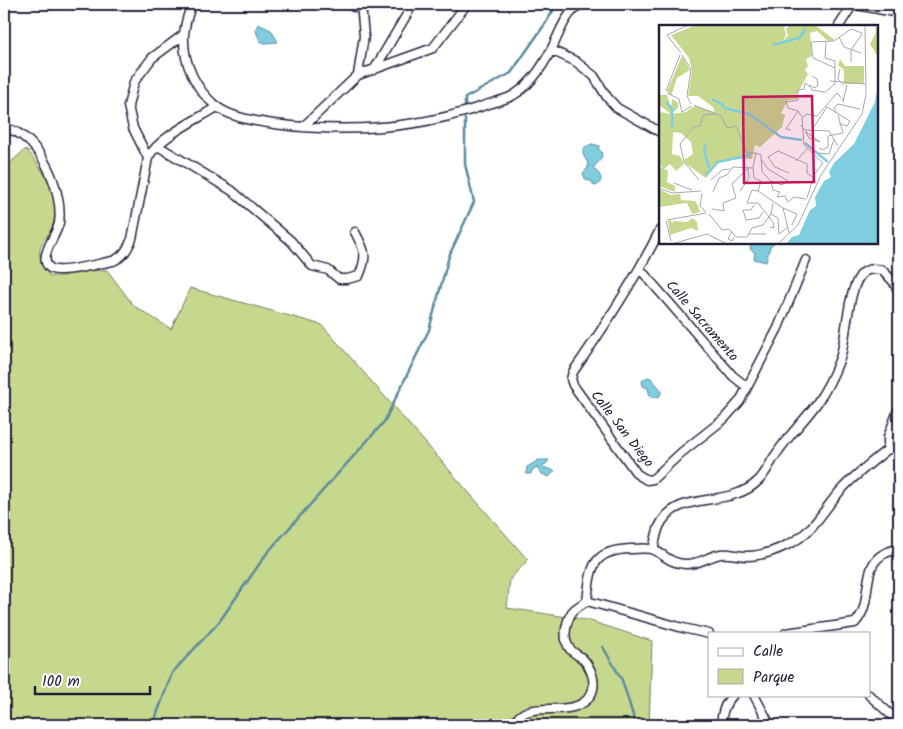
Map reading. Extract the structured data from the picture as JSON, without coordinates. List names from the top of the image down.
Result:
{
  "streets": {
    "street": ["Calle Sacramento", "Calle San Diego"]
  },
  "crossings": [
    ["Calle Sacramento", "Calle San Diego"]
  ],
  "legend": ["Calle", "Parque"],
  "scale_bar": "100 m"
}
